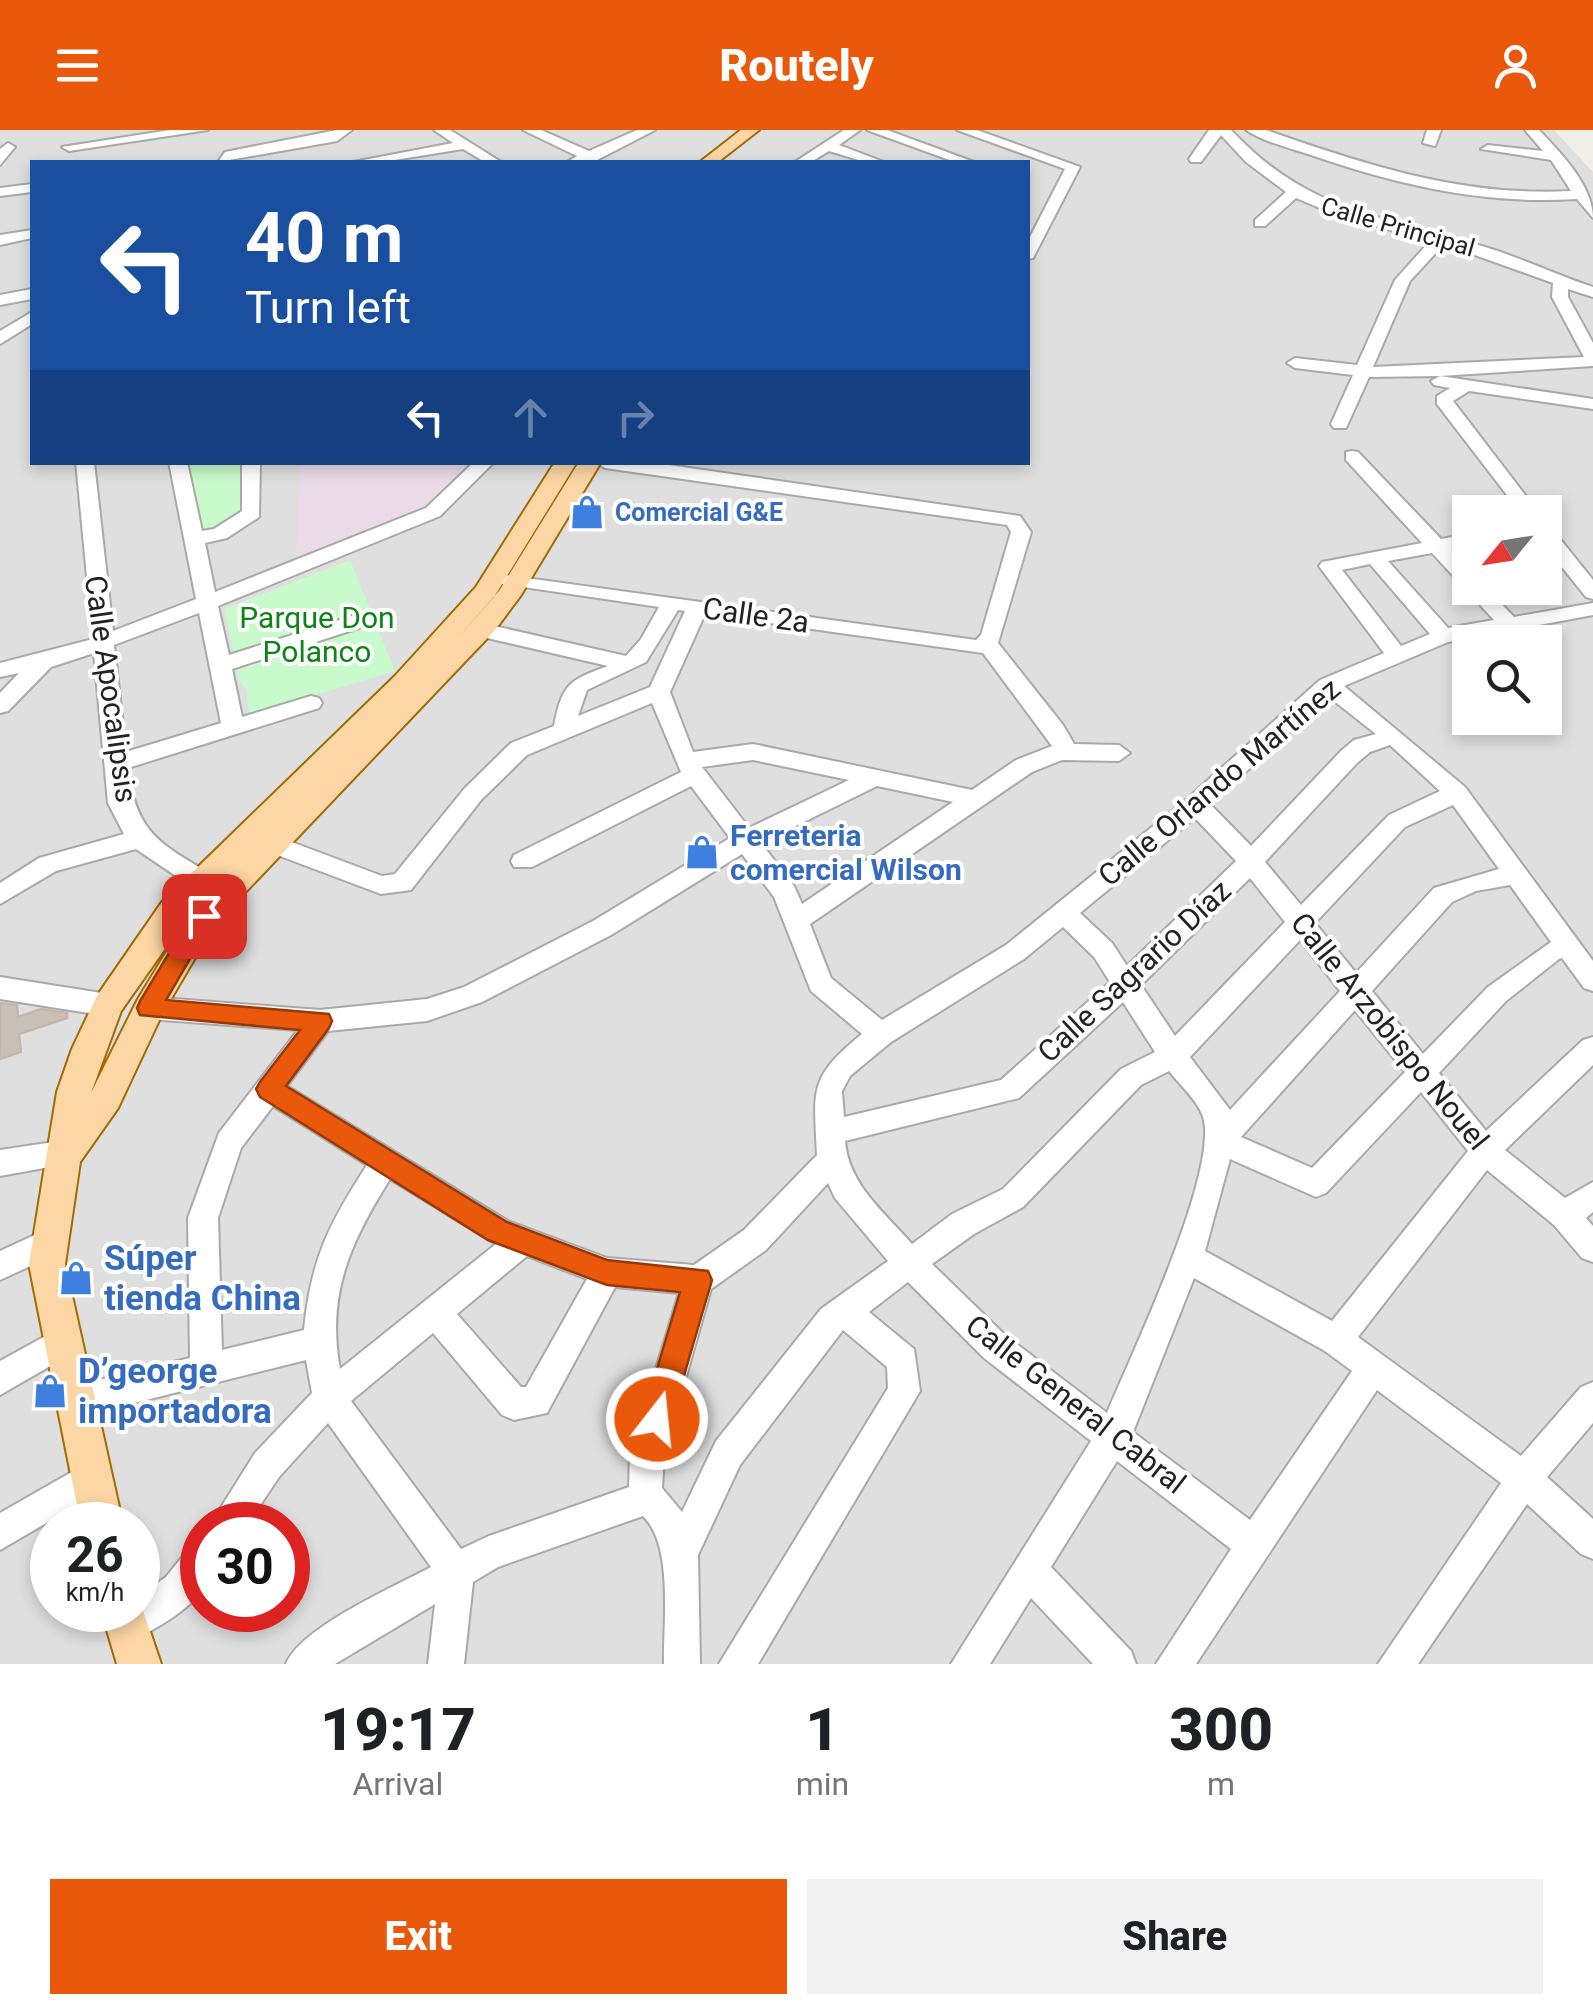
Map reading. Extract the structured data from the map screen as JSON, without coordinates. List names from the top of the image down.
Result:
{
  "streets": {
    "street": [
      "Calle Principal",
      "Calle 2a",
      "Calle Apocalipsis",
      "Calle Orlando Martínez",
      "Calle Sagrario Díaz",
      "Calle Arzobispo Nouel",
      "Calle General Cabral"
    ]
  },
  "crossings": [
    ["Calle Orlando Martínez", "Calle Arzobispo Nouel"],
    ["Calle Orlando Martínez", "Calle General Cabral"],
    ["Calle Sagrario Díaz", "Calle Arzobispo Nouel"],
    ["Calle Sagrario Díaz", "Calle General Cabral"]
  ],
  "parks": ["Parque Don Polanco"],
  "places": {
    "shop": [
      "Comercial G&E",
      "Ferreteria comercial Wilson",
      "Súper tienda China",
      "D’george importadora"
    ]
  },
  "north": "bottom left",
  "page": {
    "header": "Routely",
    "turn": ["40 m", "Turn left"],
    "speed": "26 km/h",
    "limit": "30",
    "eta": [
      "19:17",
      "Arrival",
      "1",
      "min",
      "300",
      "m"
    ],
    "buttons": ["Exit", "Share"]
  }
}
